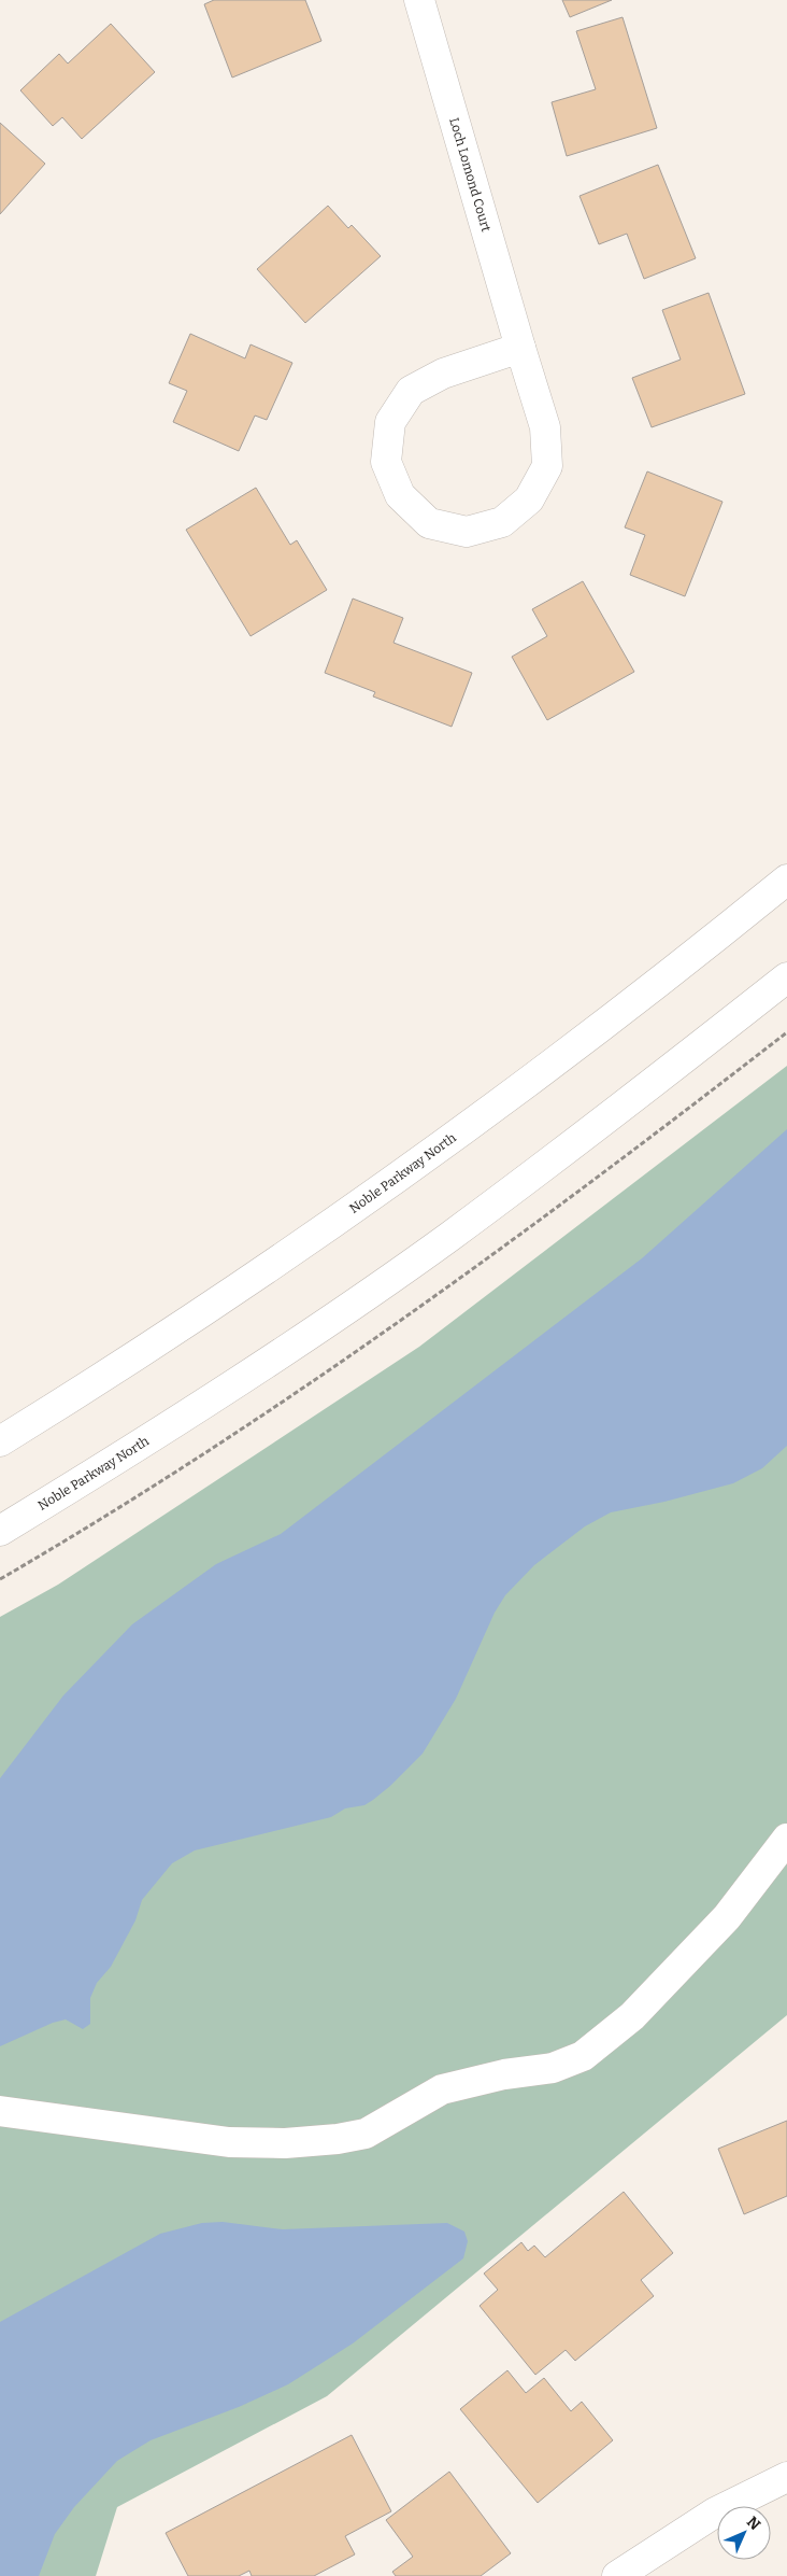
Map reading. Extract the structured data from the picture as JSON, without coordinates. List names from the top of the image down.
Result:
{
  "streets": {
    "main road": ["Loch Lomond Court", "Noble Parkway North"]
  },
  "north": "top right"
}
